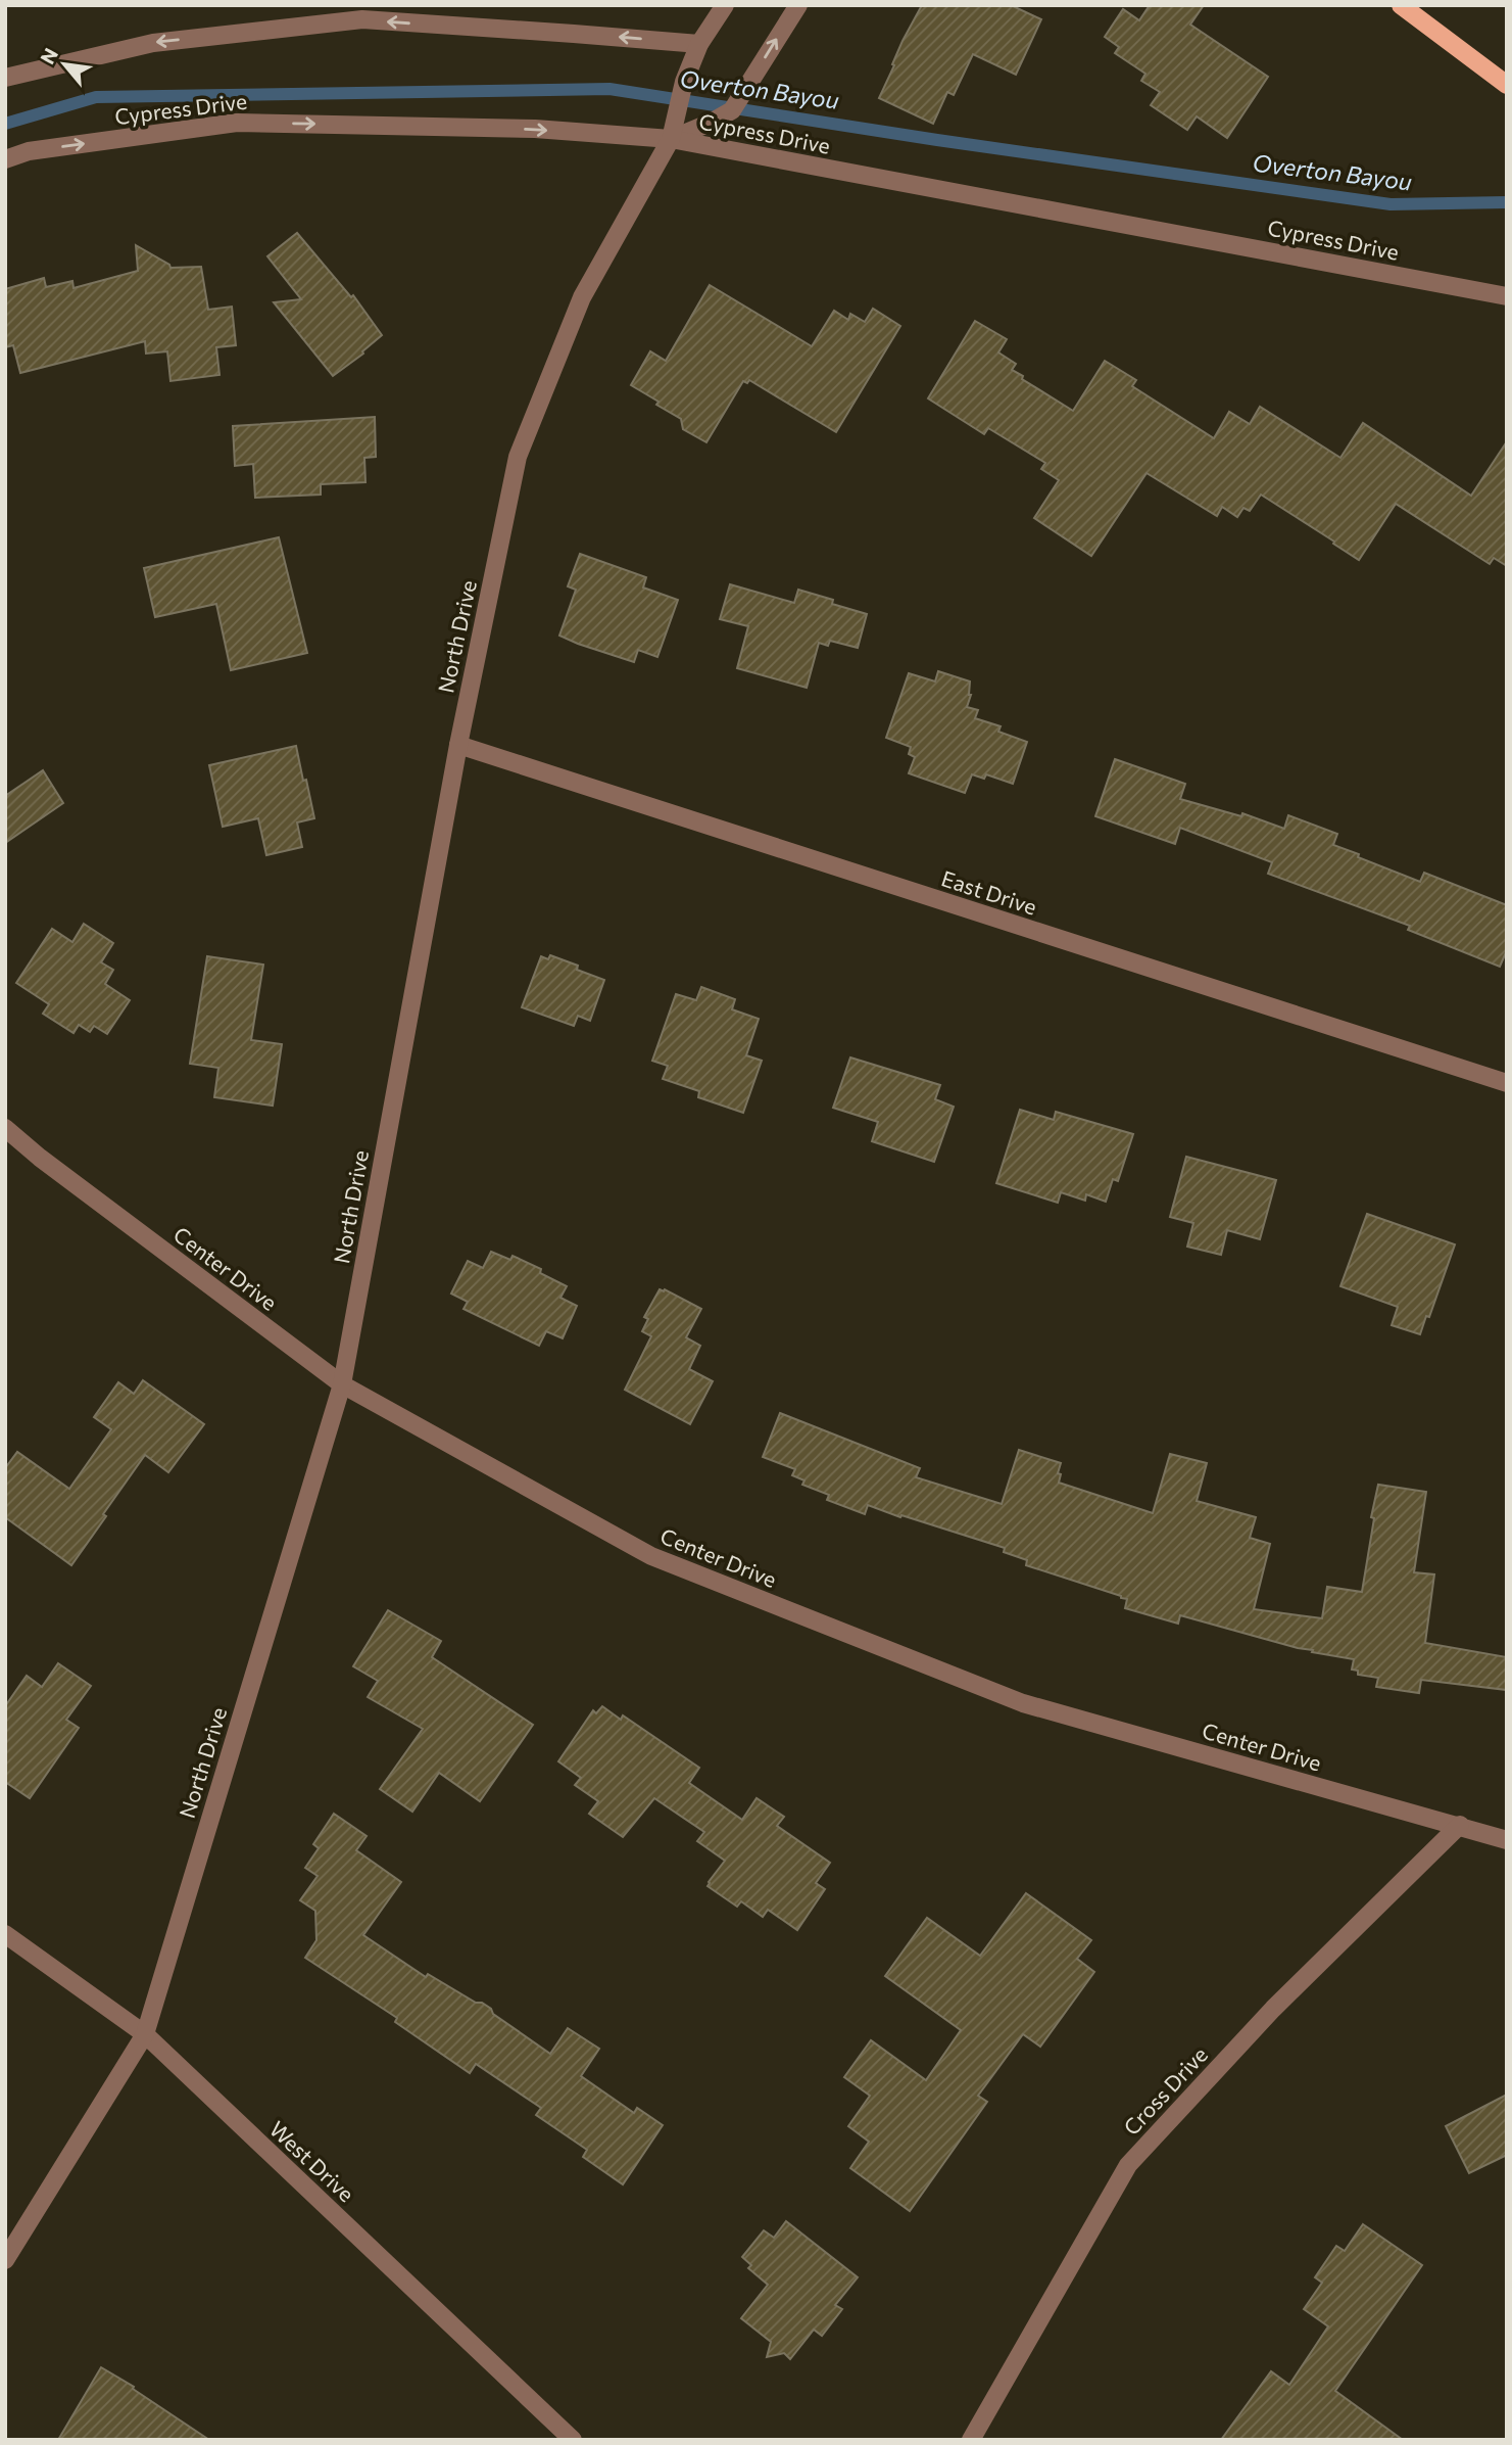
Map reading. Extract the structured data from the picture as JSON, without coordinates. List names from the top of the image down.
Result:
{
  "streets": {
    "street": [
      "Cypress Drive",
      "North Drive",
      "East Drive",
      "Center Drive",
      "Cross Drive",
      "West Drive"
    ]
  },
  "crossings": [
    ["Cypress Drive", "North Drive"],
    ["North Drive", "East Drive"],
    ["North Drive", "Center Drive"],
    ["North Drive", "West Drive"],
    ["Center Drive", "Cross Drive"]
  ],
  "water": ["Overton Bayou"],
  "north": "top left"
}
